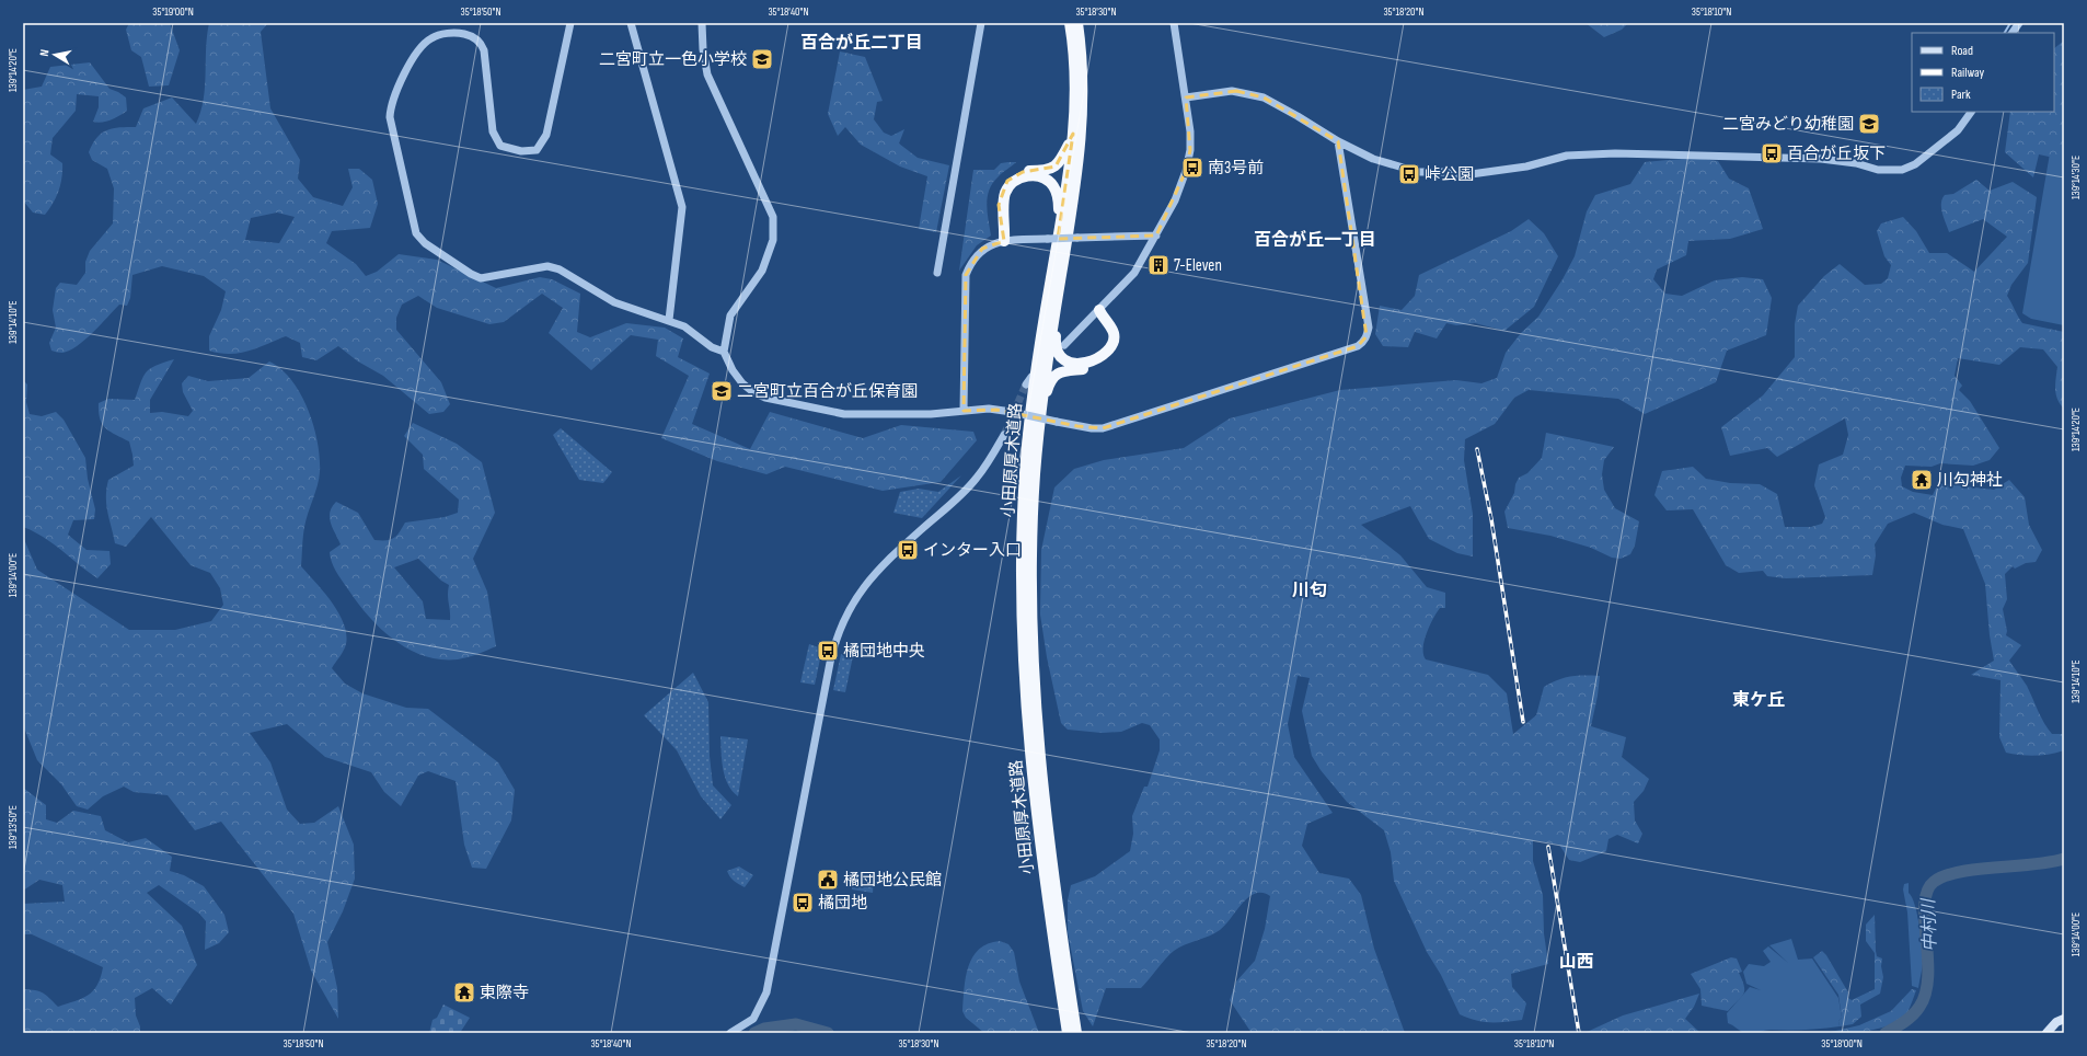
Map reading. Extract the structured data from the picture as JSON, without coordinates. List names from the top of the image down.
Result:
{
  "streets": {
    "highway": ["小田原厚木道路"]
  },
  "districts": [
    "百合が丘二丁目",
    "百合が丘一丁目",
    "川匂",
    "東ケ丘",
    "山西"
  ],
  "water": ["中村川"],
  "places": {
    "school or university": ["二宮町立一色小学校", "二宮みどり幼稚園", "二宮町立百合が丘保育園"],
    "bus stop": [
      "百合が丘坂下",
      "南3号前",
      "峠公園",
      "インター入口",
      "橘団地中央",
      "橘団地"
    ],
    "building": ["7-Eleven"],
    "temple": ["川勾神社", "東際寺"],
    "public building": ["橘団地公民館"]
  },
  "legend": ["Road", "Railway", "Park"],
  "north": "left",
  "coordinates": [
    "35°19'00\"N",
    "35°18'50\"N",
    "35°18'40\"N",
    "35°18'30\"N",
    "35°18'20\"N",
    "35°18'10\"N",
    "139°14'20\"E",
    "139°14'30\"E",
    "139°14'10\"E",
    "139°14'00\"E",
    "139°13'50\"E",
    "35°18'00\"N"
  ]
}
